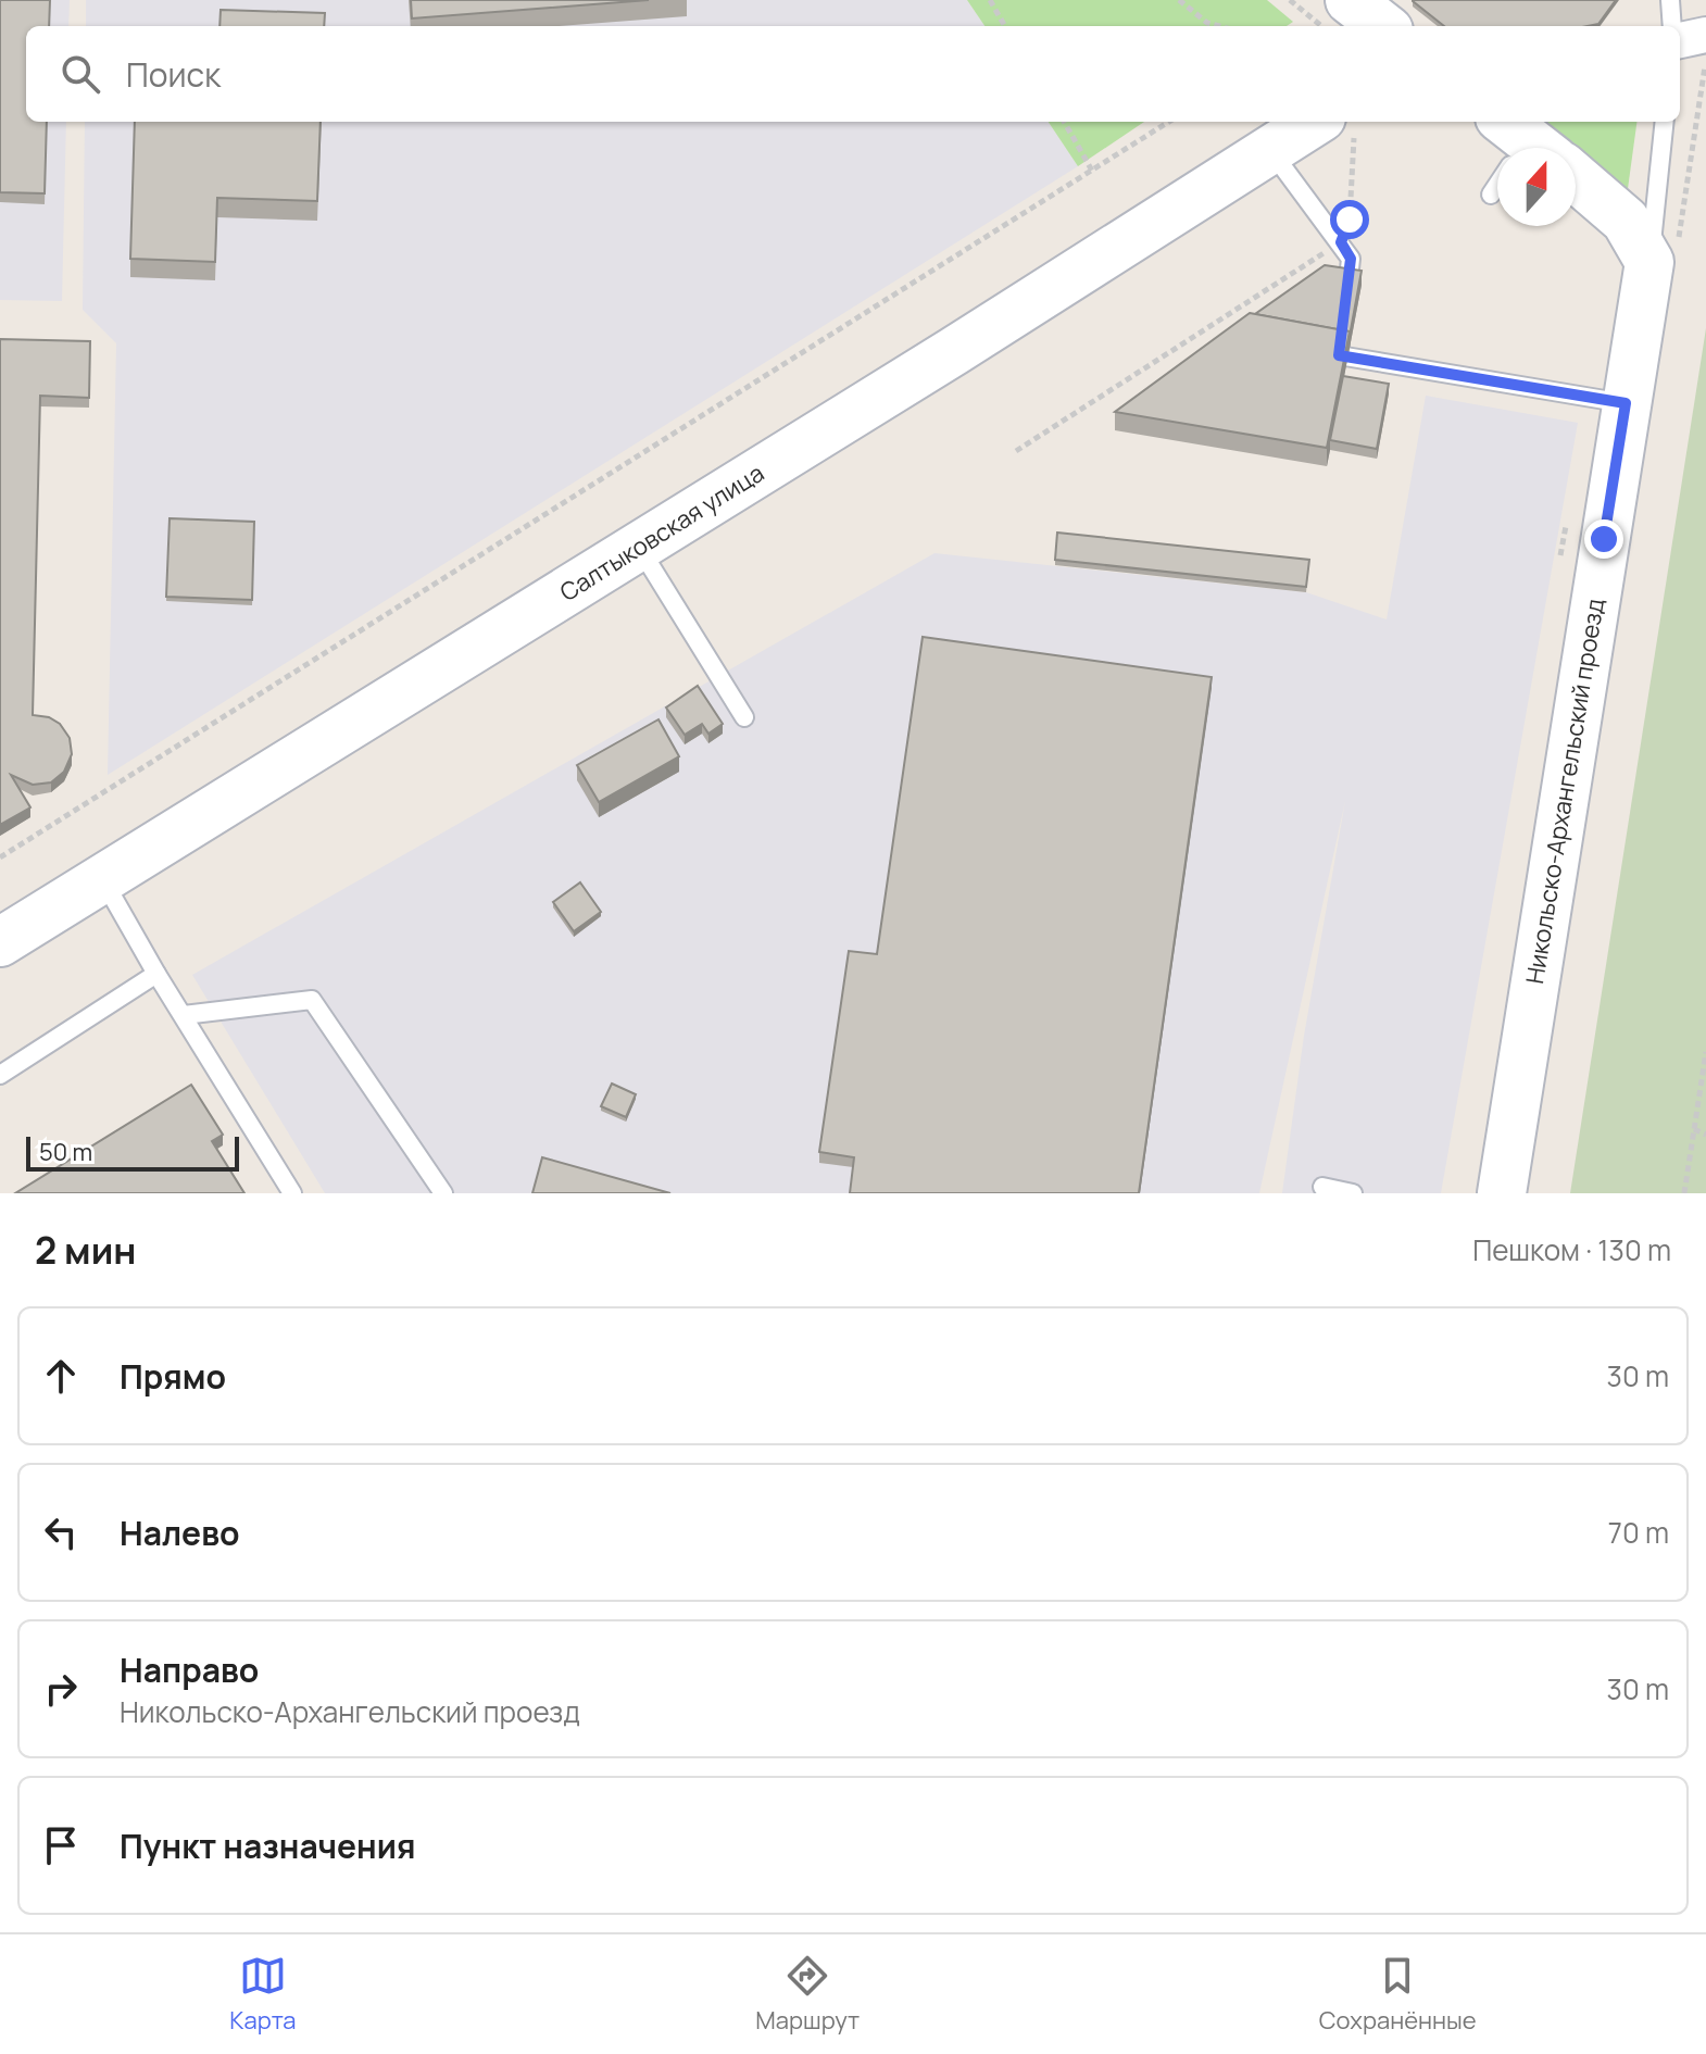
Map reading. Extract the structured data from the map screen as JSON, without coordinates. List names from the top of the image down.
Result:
{
  "streets": {
    "street": ["Салтыковская улица", "Никольско-Архангельский проезд"]
  },
  "scale_bar": "50 m",
  "north": "top",
  "page": {
    "search": "Поиск",
    "scale": "50 m",
    "heading": ["2 мин", "Пешком · 130 m"],
    "list": [
      ["Прямо", "30 m"],
      ["Налево", "70 m"],
      ["Направо", "Никольско-Архангельский проезд", "30 m"],
      "Пункт назначения"
    ],
    "nav": ["Карта", "Маршрут", "Сохранённые"]
  }
}
